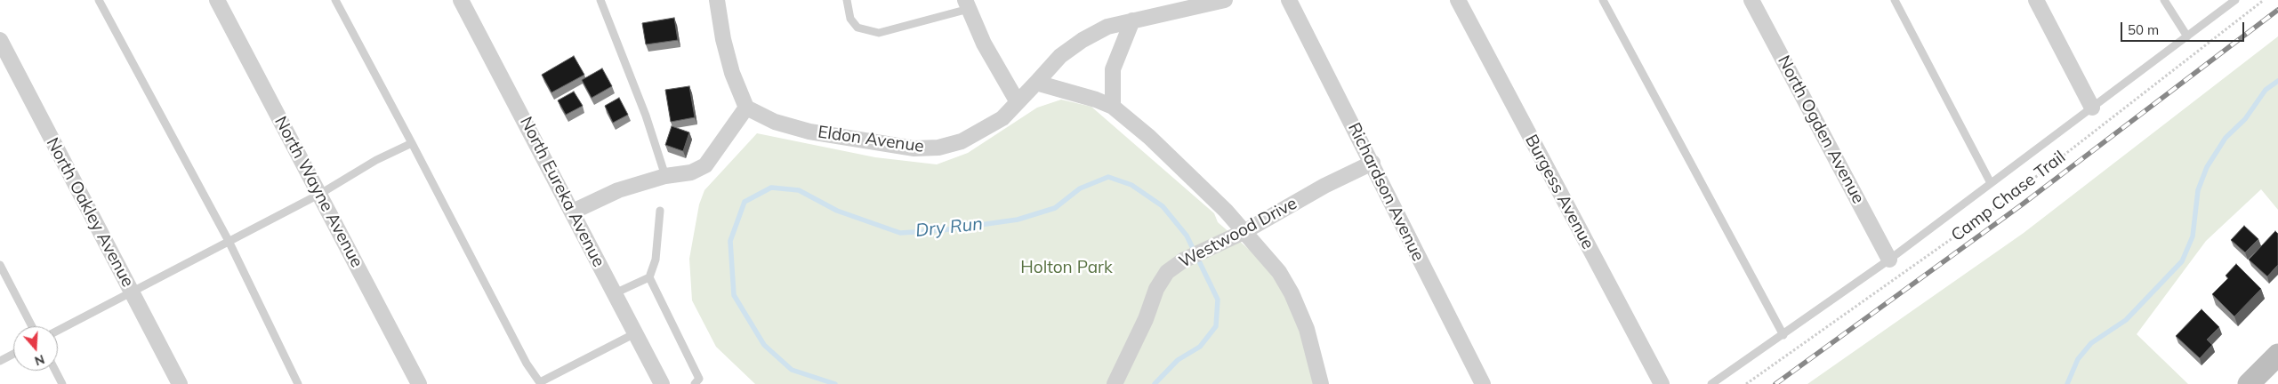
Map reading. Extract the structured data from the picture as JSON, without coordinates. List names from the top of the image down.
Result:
{
  "streets": {
    "street": [
      "North Ogden Avenue",
      "Eldon Avenue",
      "North Wayne Avenue",
      "North Eureka Avenue",
      "Richardson Avenue",
      "Burgess Avenue",
      "North Oakley Avenue",
      "Westwood Drive"
    ],
    "path": ["Camp Chase Trail"]
  },
  "crossings": [
    ["Richardson Avenue", "Westwood Drive"]
  ],
  "water": ["Dry Run"],
  "parks": ["Holton Park"],
  "scale_bar": "50 m",
  "north": "bottom"
}
